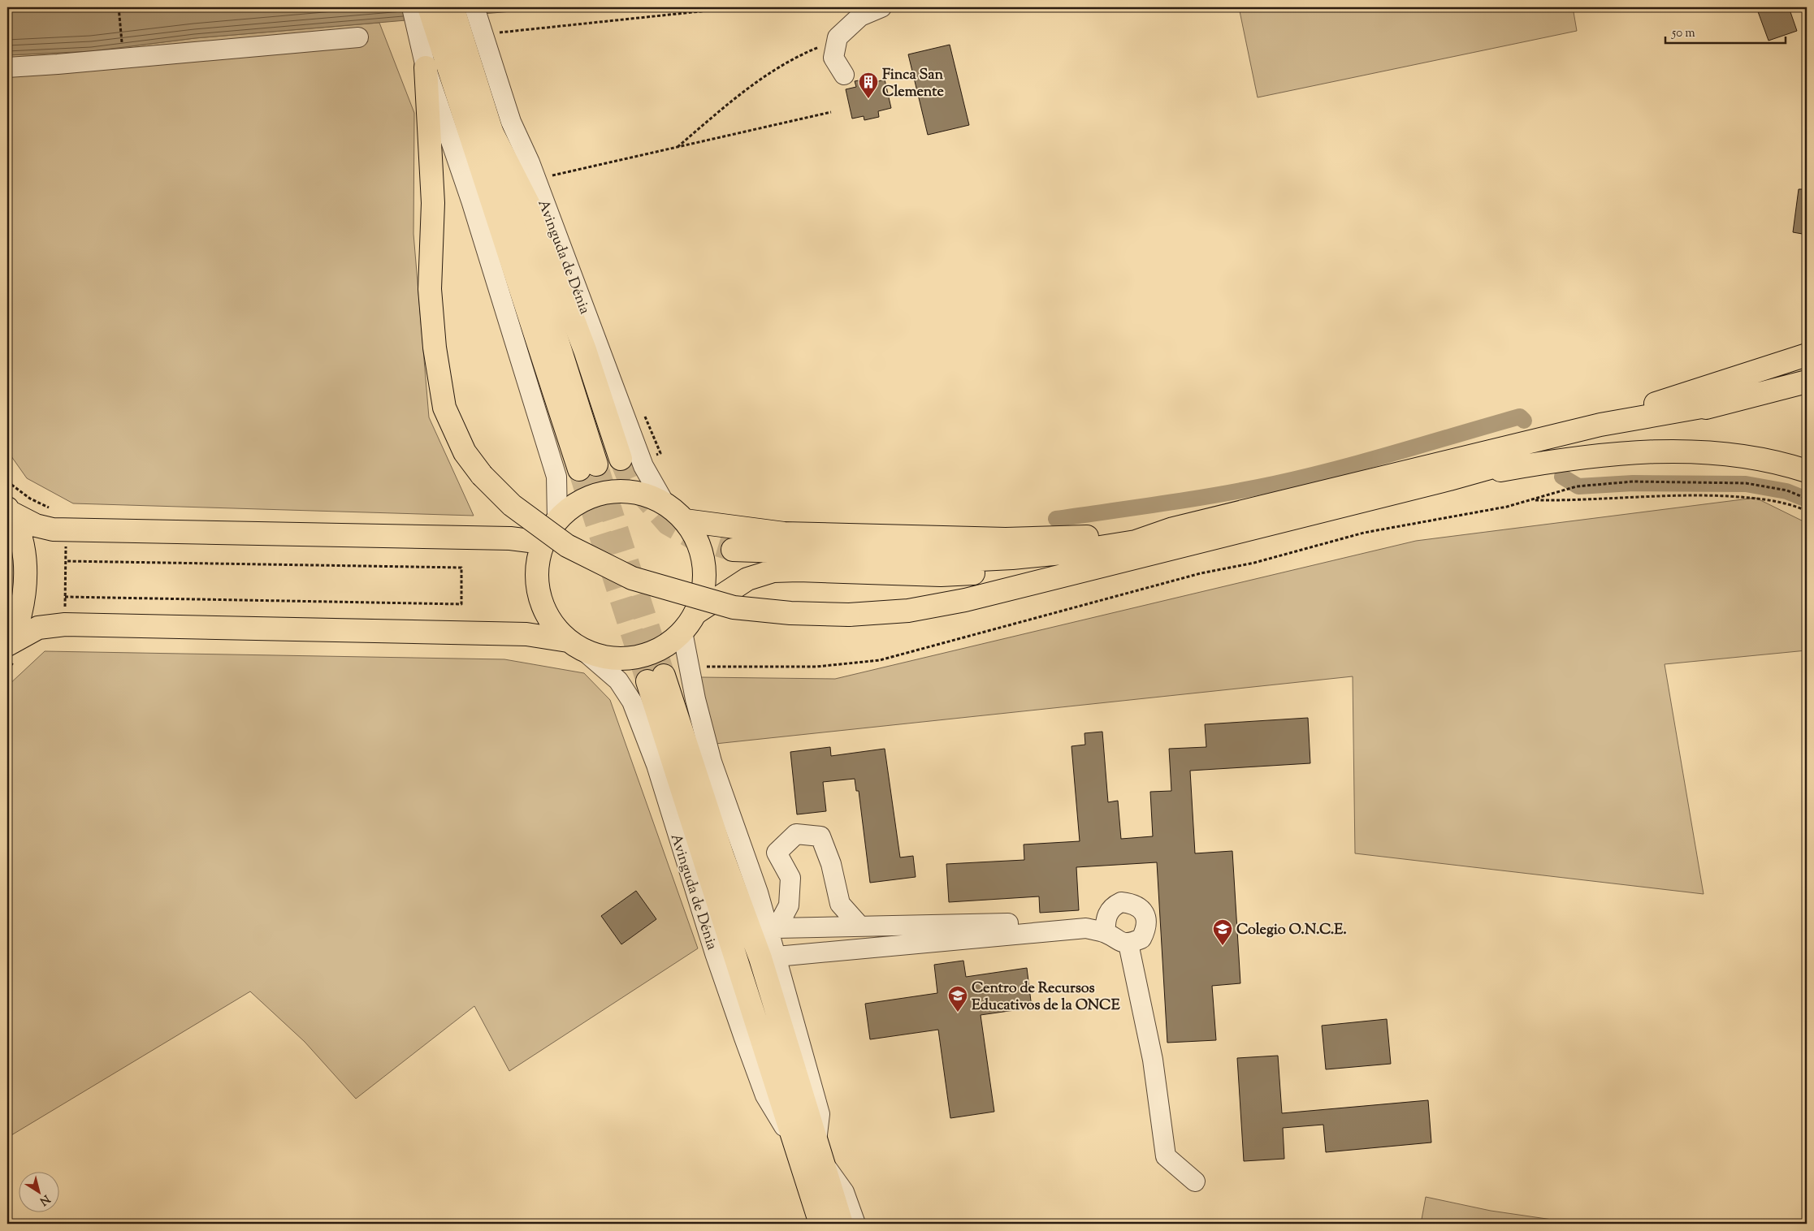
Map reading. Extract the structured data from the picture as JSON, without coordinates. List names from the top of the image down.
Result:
{
  "streets": {
    "main road": ["Avinguda de Dénia"]
  },
  "places": {
    "building": ["Finca San Clemente"],
    "school or university": ["Colegio O.N.C.E.", "Centro de Recursos Educativos de la ONCE"]
  },
  "scale_bar": "50 m",
  "north": "bottom right"
}
